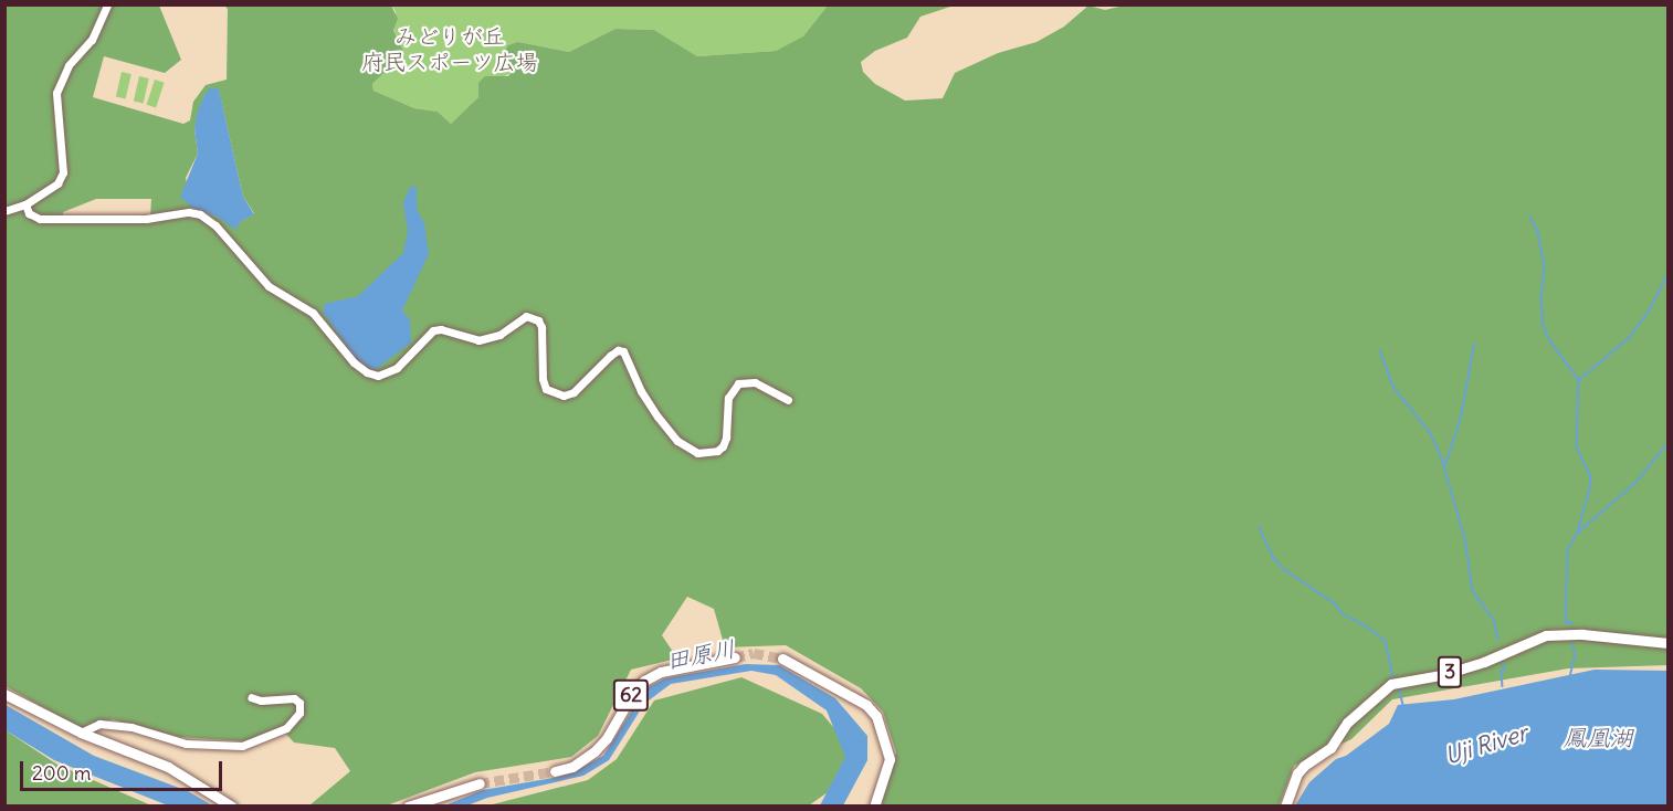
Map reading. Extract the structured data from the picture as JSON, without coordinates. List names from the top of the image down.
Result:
{
  "streets": {
    "main road": ["3", "62"]
  },
  "water": ["田原川", "鳳凰湖", "Uji River"],
  "parks": ["みどりが丘 府民スポーツ広場"],
  "scale_bar": "200 m"
}
